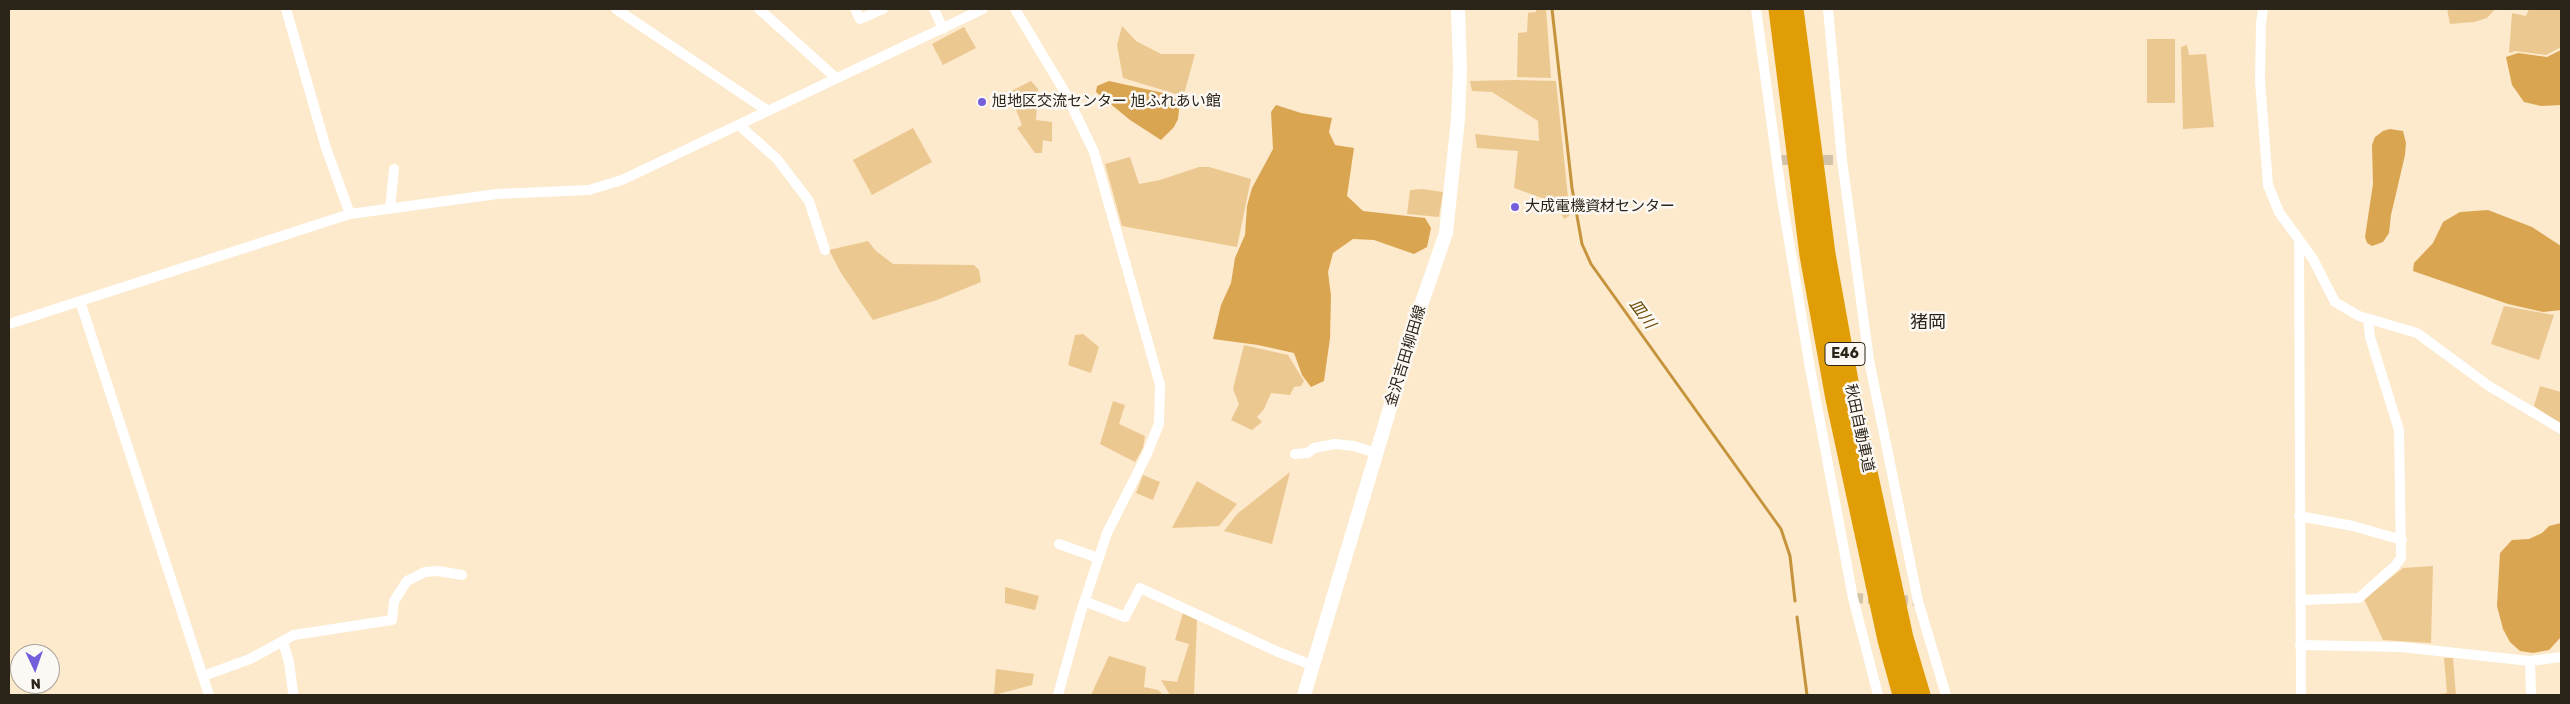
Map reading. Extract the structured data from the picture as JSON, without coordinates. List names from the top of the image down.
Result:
{
  "streets": {
    "highway": ["E46", "秋田自動車道"],
    "main road": ["金沢吉田柳田線"]
  },
  "districts": ["猪岡"],
  "water": ["皿川"],
  "places": ["旭地区交流センター 旭ふれあい館", "大成電機資材センター"],
  "north": "bottom"
}
